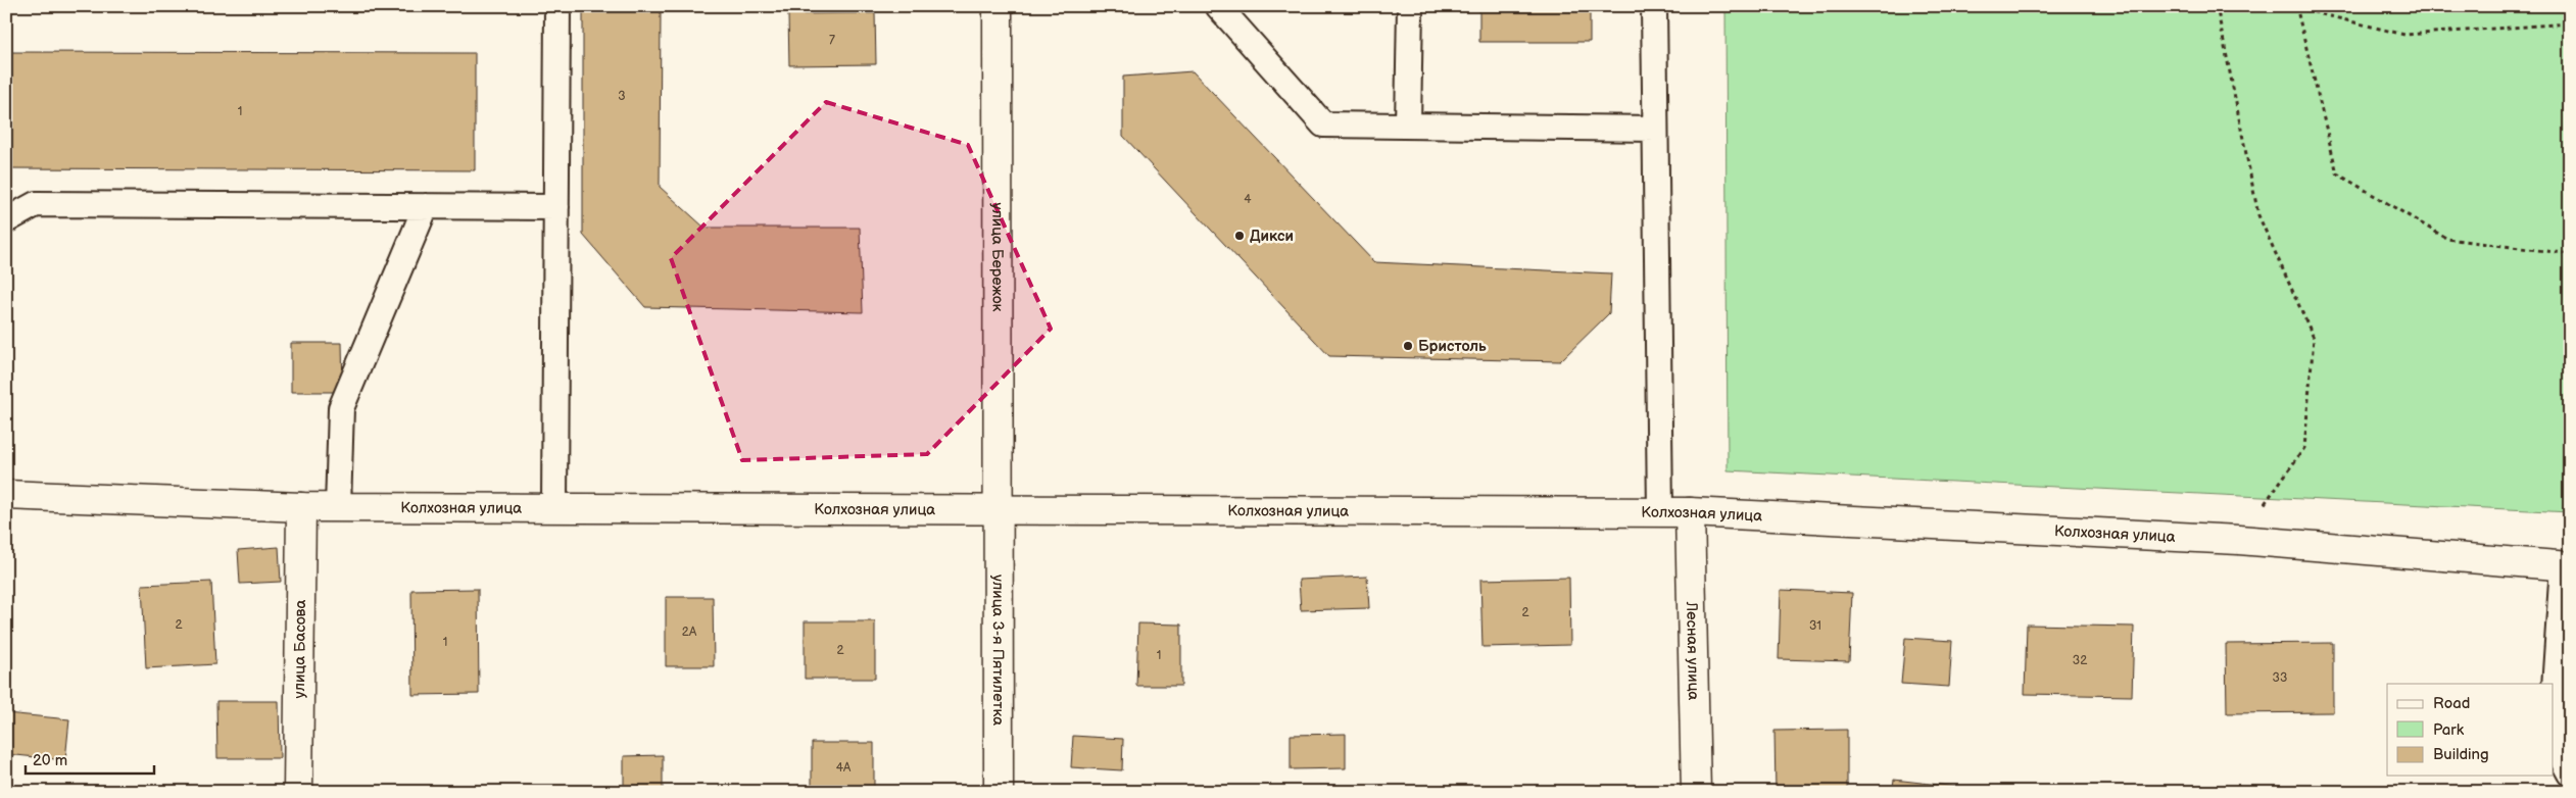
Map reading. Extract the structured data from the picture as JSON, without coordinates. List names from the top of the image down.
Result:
{
  "streets": {
    "street": [
      "улица Бережок",
      "Колхозная улица",
      "улица Басова",
      "улица 3-я Пятилетка",
      "Лесная улица"
    ]
  },
  "crossings": [
    ["улица Бережок", "Колхозная улица"],
    ["улица Бережок", "улица 3-я Пятилетка"],
    ["Колхозная улица", "улица Басова"],
    ["Колхозная улица", "улица 3-я Пятилетка"],
    ["Колхозная улица", "Лесная улица"]
  ],
  "places": ["Дикси", "Бристоль"],
  "house_numbers": [
    "7",
    "3",
    "1",
    "4",
    "2",
    "2",
    "31",
    "2А",
    "1",
    "2",
    "1",
    "32",
    "33",
    "4А"
  ],
  "legend": ["Road", "Park", "Building"],
  "scale_bar": "20 m"
}
